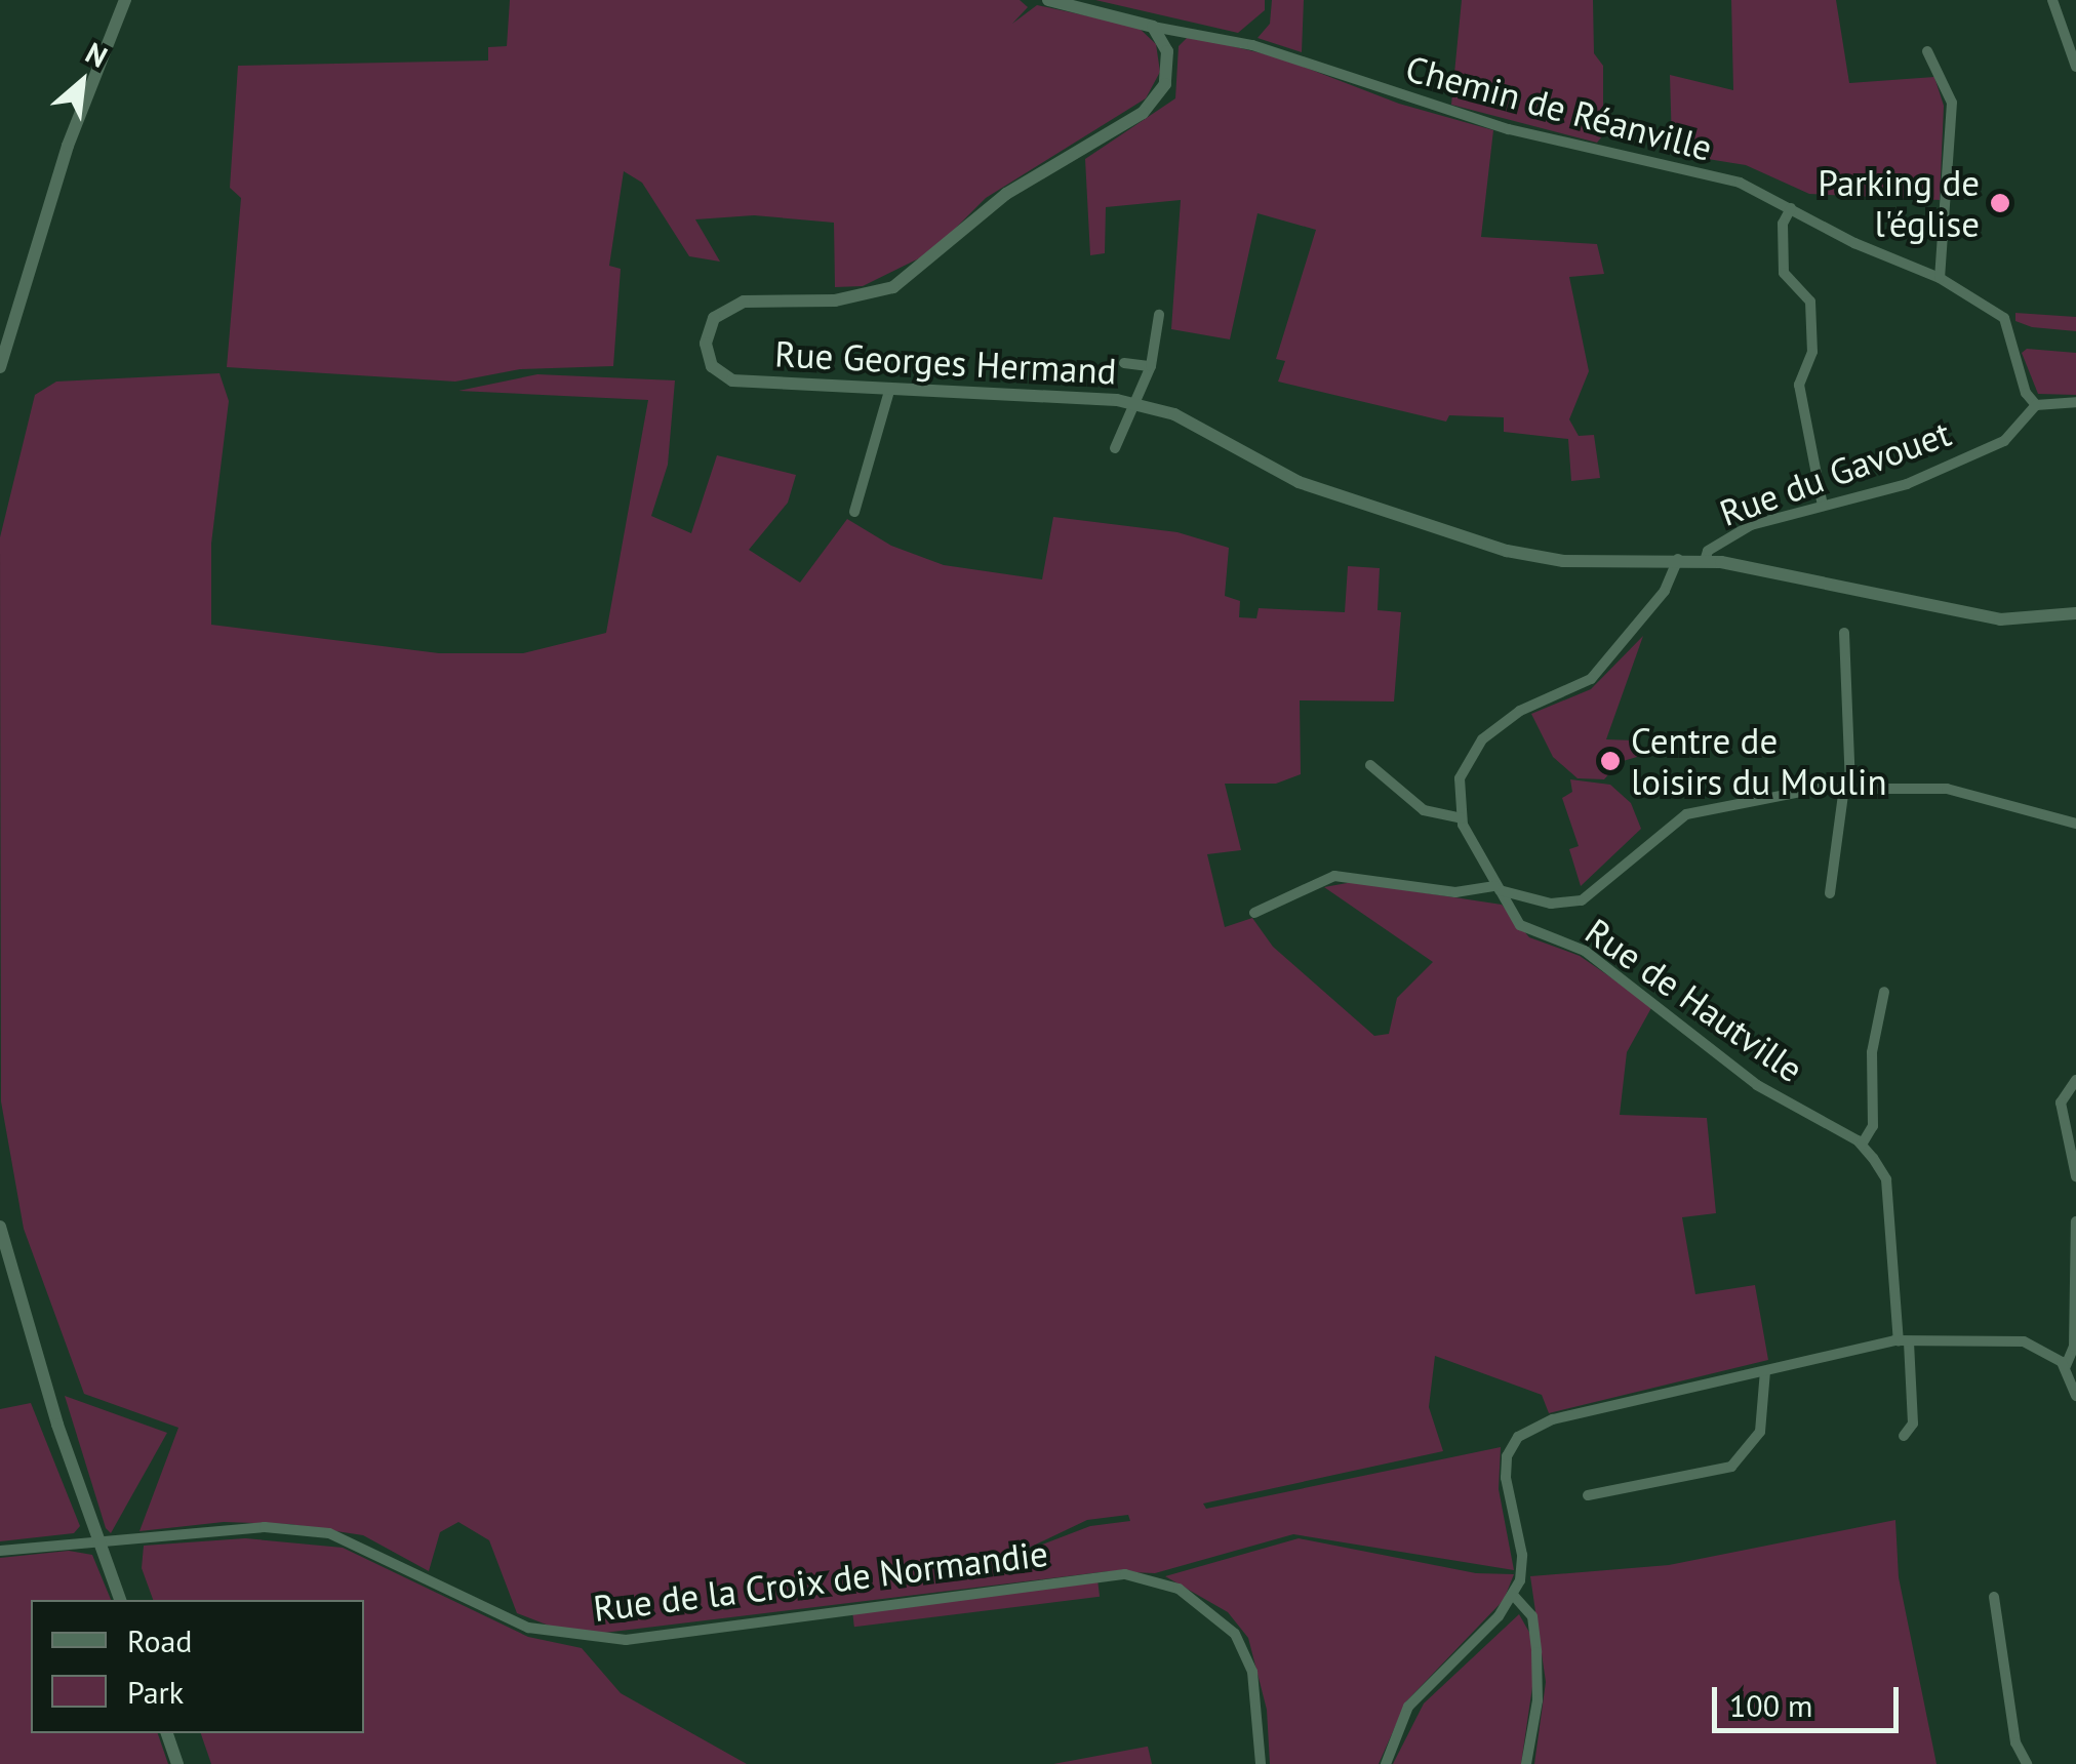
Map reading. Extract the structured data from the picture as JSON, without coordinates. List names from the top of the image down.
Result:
{
  "streets": {
    "street": [
      "Chemin de Réanville",
      "Rue Georges Hermand",
      "Rue du Gavouet",
      "Rue de Hautville",
      "Rue de la Croix de Normandie"
    ]
  },
  "crossings": [
    ["Chemin de Réanville", "Rue Georges Hermand"],
    ["Chemin de Réanville", "Rue du Gavouet"],
    ["Rue Georges Hermand", "Rue du Gavouet"]
  ],
  "places": ["Parking de l'église", "Centre de loisirs du Moulin"],
  "legend": ["Road", "Park"],
  "scale_bar": "100 m",
  "north": "top right"
}
